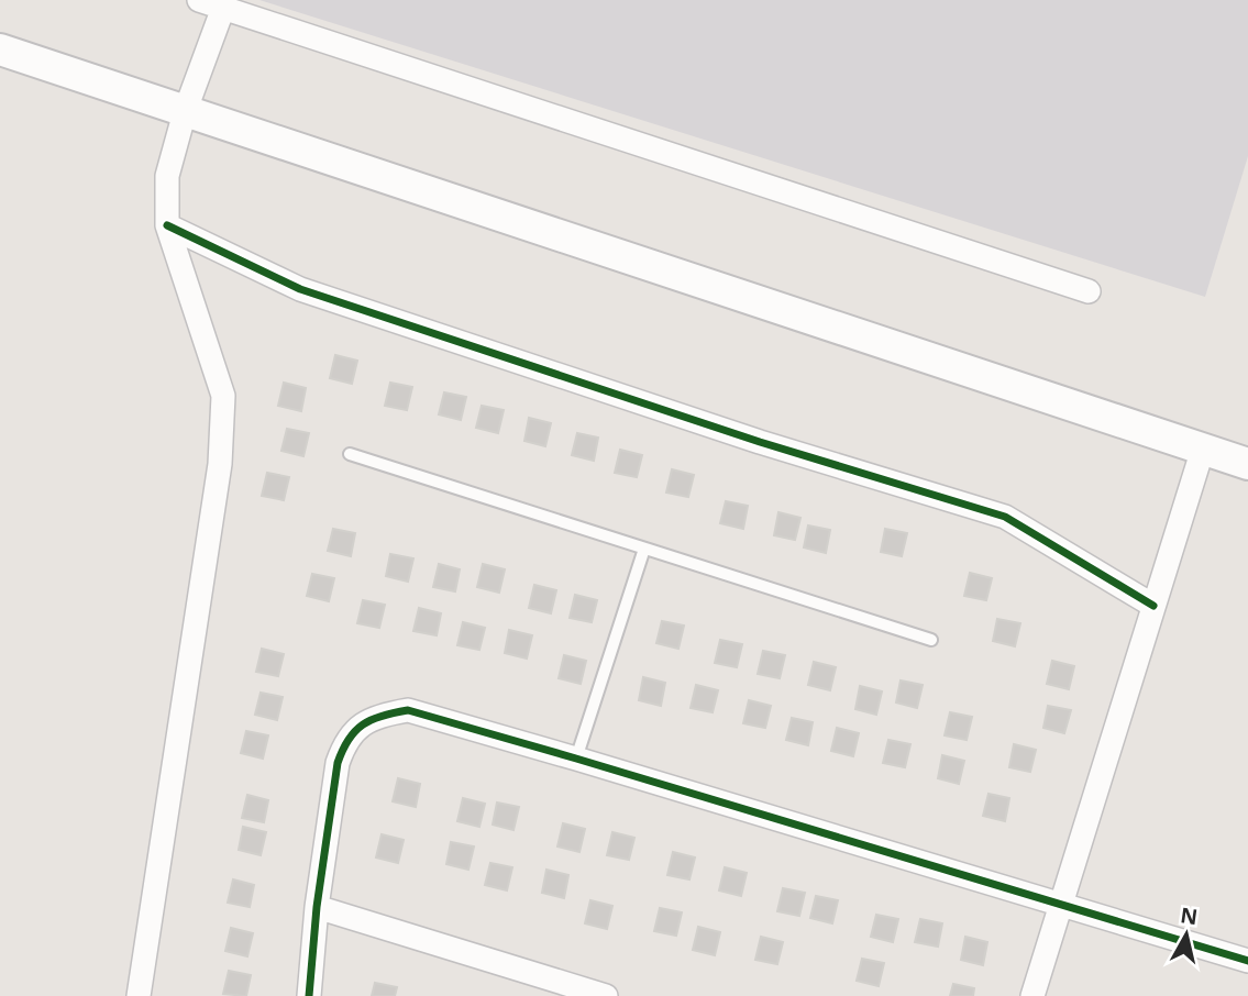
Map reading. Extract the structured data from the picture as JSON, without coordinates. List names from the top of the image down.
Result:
{
  "north": "top"
}
